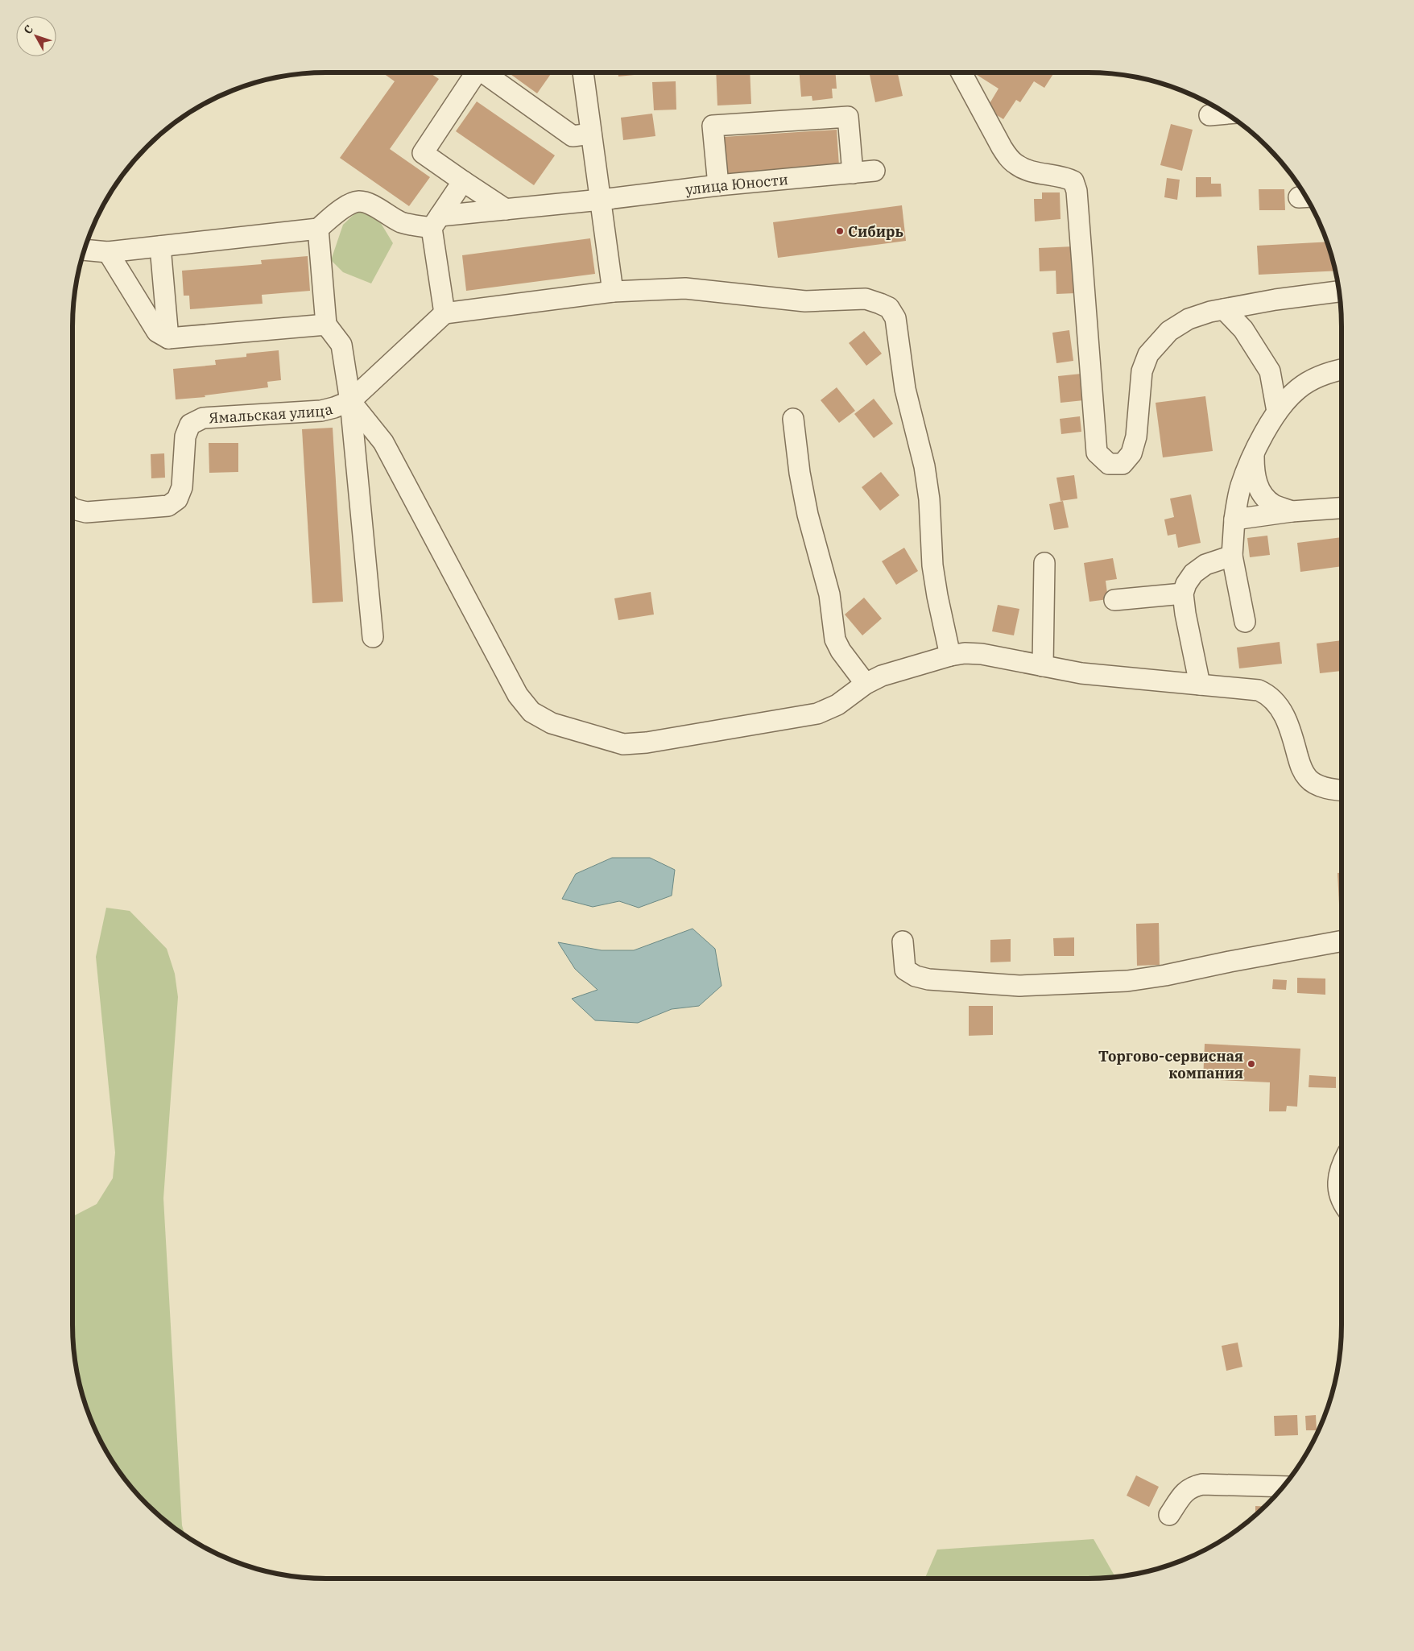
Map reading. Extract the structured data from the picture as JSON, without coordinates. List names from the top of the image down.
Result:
{
  "streets": {
    "street": ["улица Юности", "Ямальская улица"]
  },
  "places": ["Сибирь", "Торгово-сервисная компания"],
  "north": "top left"
}
